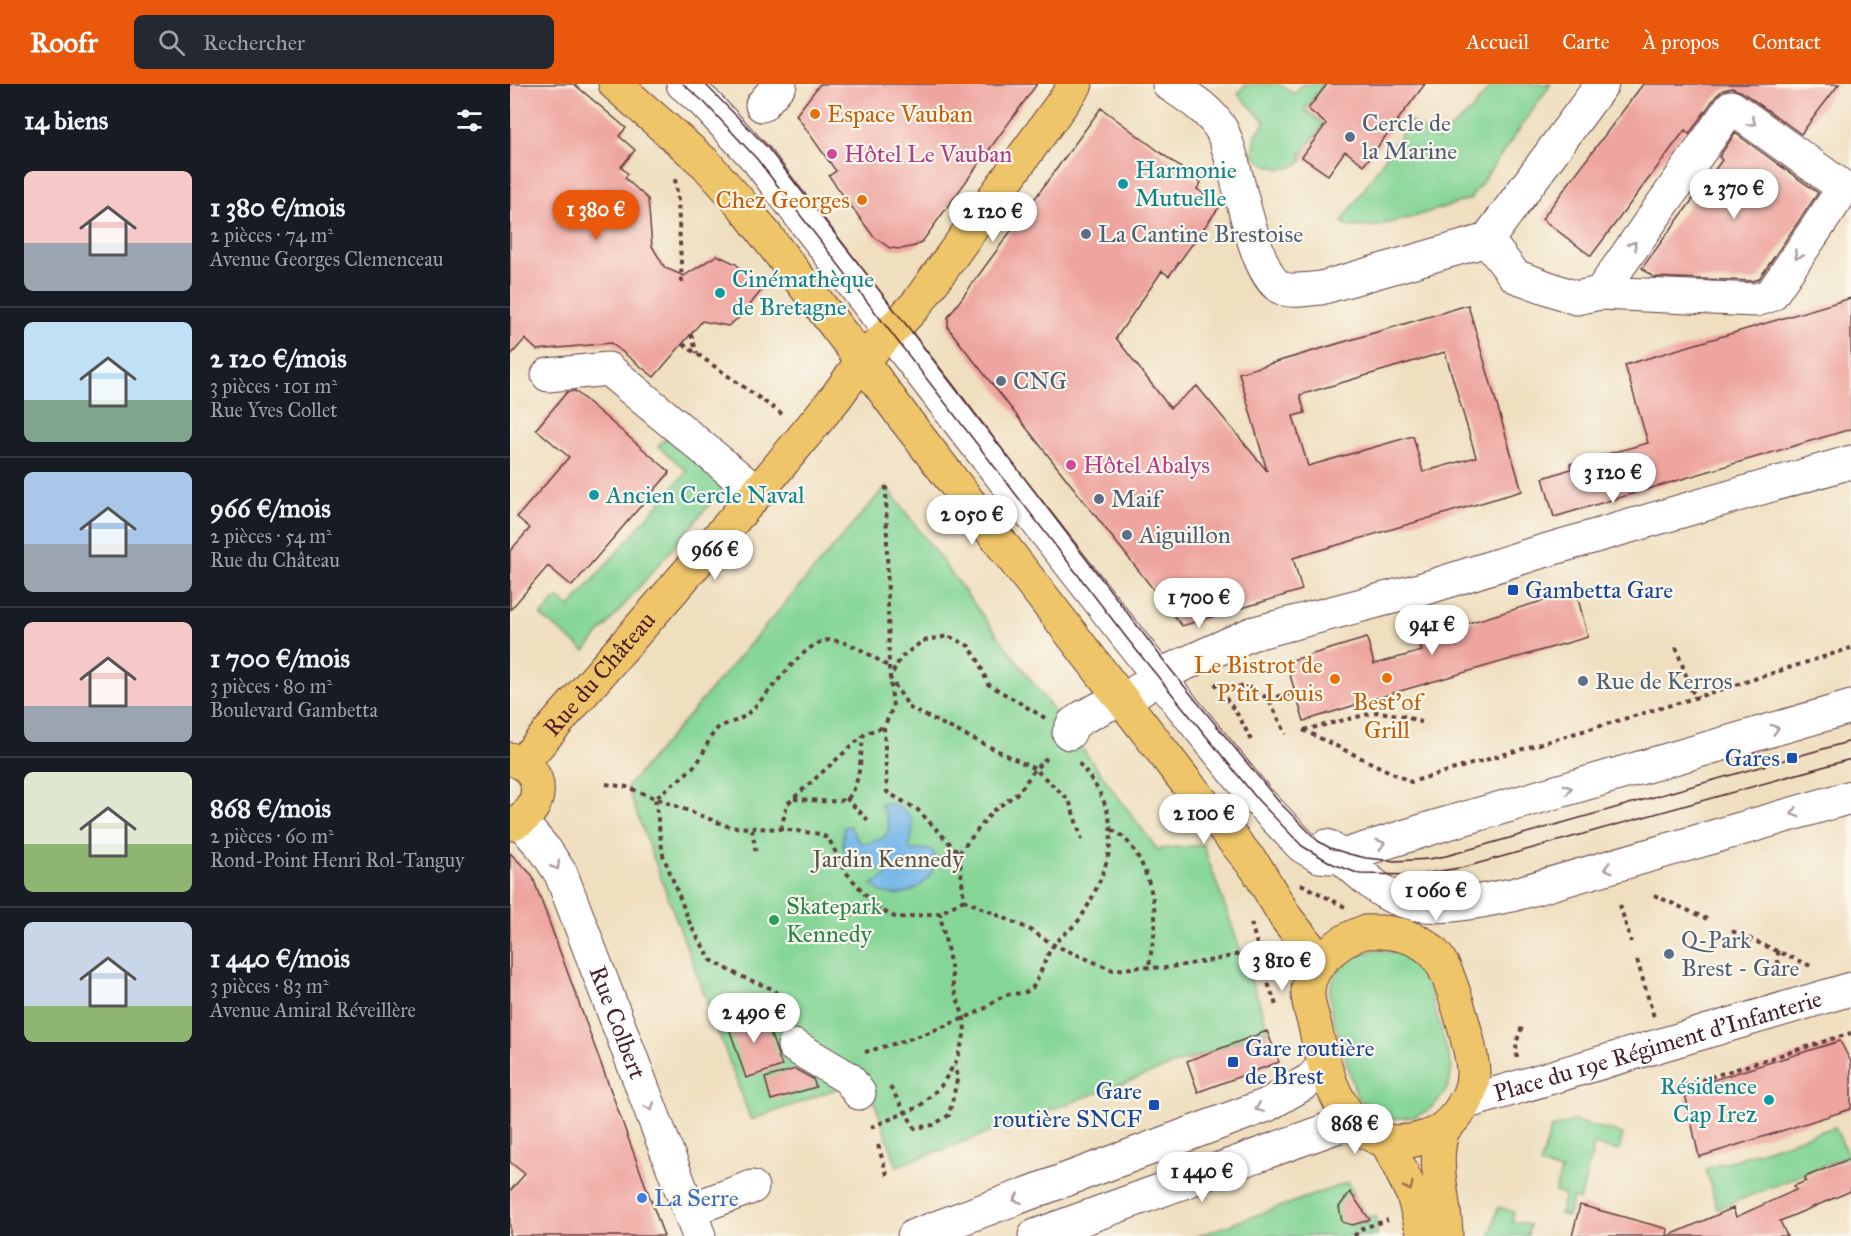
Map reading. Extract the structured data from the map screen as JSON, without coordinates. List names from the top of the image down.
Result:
{
  "streets": {
    "main road": ["Rue du Château"],
    "street": ["Rue Colbert", "Place du 19e Régiment d'Infanterie"]
  },
  "one_way": ["Rue Colbert"],
  "parks": ["Jardin Kennedy"],
  "places": {
    "other": [
      "Espace Vauban",
      "Cercle de la Marine",
      "Hôtel Le Vauban",
      "Harmonie Mutuelle",
      "Chez Georges",
      "La Cantine Brestoise",
      "Cinémathèque de Bretagne",
      "CNG",
      "Hôtel Abalys",
      "Ancien Cercle Naval",
      "Maif",
      "Aiguillon",
      "Best'of Grill",
      "Le Bistrot de P’tit Louis",
      "Rue de Kerros",
      "Skatepark Kennedy",
      "Q-Park Brest - Gare",
      "Résidence Cap Irez",
      "La Serre"
    ],
    "transit": [
      "Gambetta Gare",
      "Gares",
      "Gare routière de Brest",
      "Gare routière SNCF"
    ]
  },
  "page": {
    "header": "Roofr",
    "search": "Rechercher",
    "nav": [
      "Accueil",
      "Carte",
      "À propos",
      "Contact"
    ],
    "heading": "14 biens",
    "list": [
      {
        "name": "1 380 €/mois",
        "note": "2 pièces · 74 m² · Avenue Georges Clemenceau"
      },
      {
        "name": "2 120 €/mois",
        "note": "3 pièces · 101 m² · Rue Yves Collet"
      },
      {
        "name": "966 €/mois",
        "note": "2 pièces · 54 m² · Rue du Château"
      },
      {
        "name": "1 700 €/mois",
        "note": "3 pièces · 80 m² · Boulevard Gambetta"
      },
      {
        "name": "868 €/mois",
        "note": "2 pièces · 60 m² · Rond-Point Henri Rol-Tanguy"
      },
      {
        "name": "1 440 €/mois",
        "note": "3 pièces · 83 m² · Avenue Amiral Réveillère"
      }
    ],
    "price": [
      "2 370 €",
      "1 380 €",
      "2 120 €",
      "3 120 €",
      "2 050 €",
      "966 €",
      "1 700 €",
      "941 €",
      "2 100 €",
      "1 060 €",
      "3 810 €",
      "2 490 €",
      "868 €",
      "1 440 €"
    ]
  }
}
